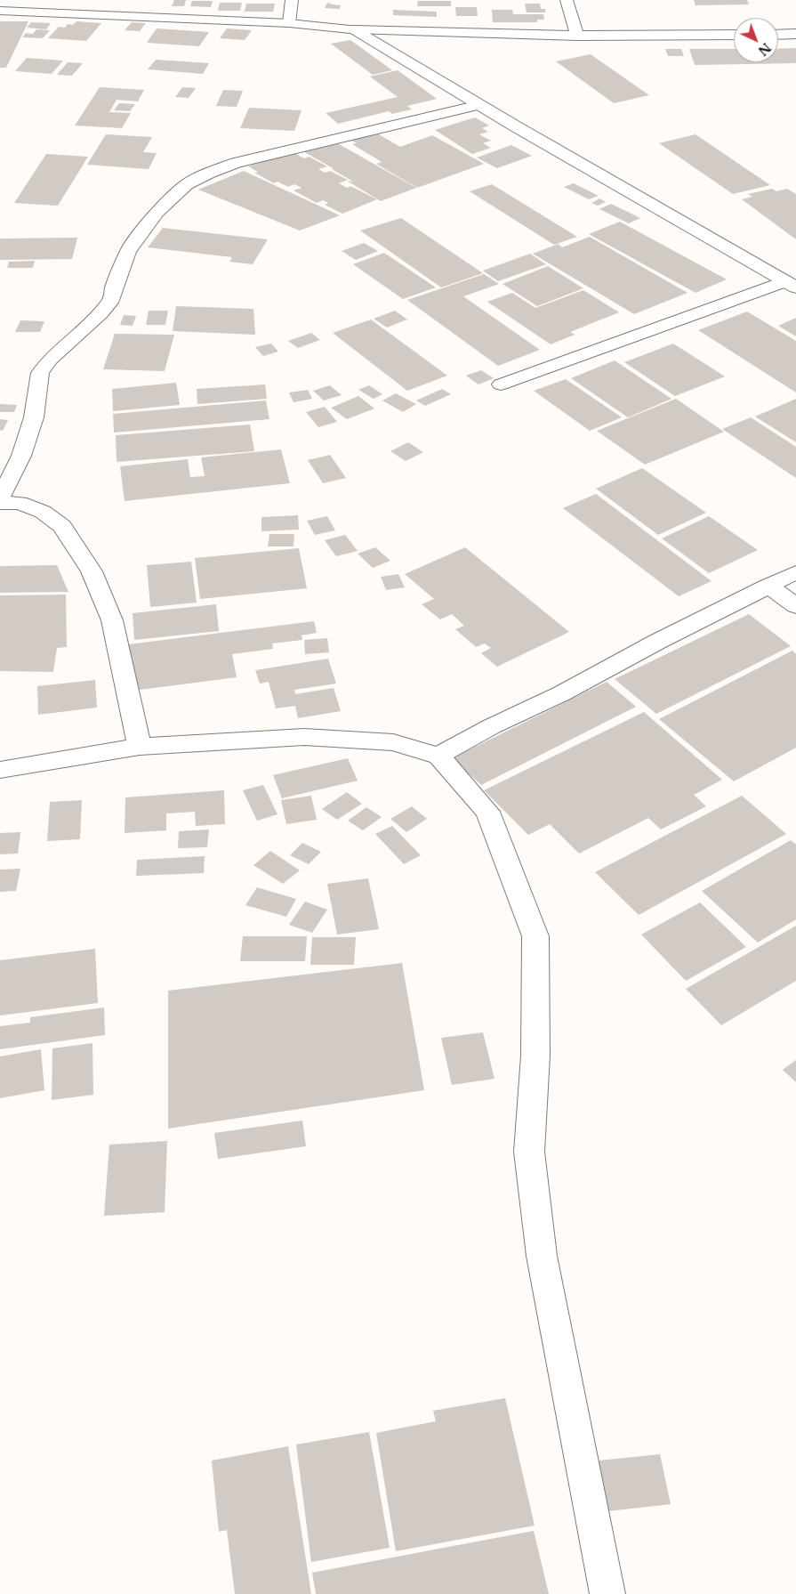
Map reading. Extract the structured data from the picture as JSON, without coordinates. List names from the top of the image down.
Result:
{
  "north": "bottom right"
}
